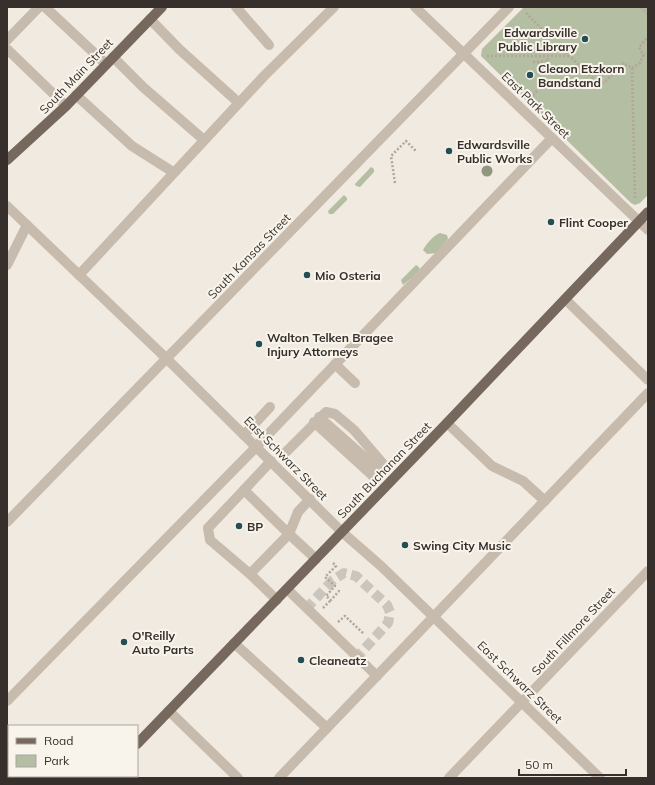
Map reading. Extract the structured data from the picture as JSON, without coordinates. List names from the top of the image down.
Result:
{
  "streets": {
    "main road": ["South Main Street", "South Buchanan Street"],
    "street": [
      "East Park Street",
      "South Kansas Street",
      "East Schwarz Street",
      "South Fillmore Street"
    ]
  },
  "crossings": [
    ["East Park Street", "South Kansas Street"],
    ["East Park Street", "South Buchanan Street"],
    ["South Kansas Street", "East Schwarz Street"],
    ["East Schwarz Street", "South Buchanan Street"],
    ["East Schwarz Street", "South Fillmore Street"]
  ],
  "places": [
    "Edwardsville Public Library",
    "Cleaon Etzkorn Bandstand",
    "Edwardsville Public Works",
    "Flint Cooper",
    "Mio Osteria",
    "Walton Telken Bragee Injury Attorneys",
    "BP",
    "Swing City Music",
    "O'Reilly Auto Parts",
    "Cleaneatz"
  ],
  "legend": ["Road", "Park"],
  "scale_bar": "50 m"
}
